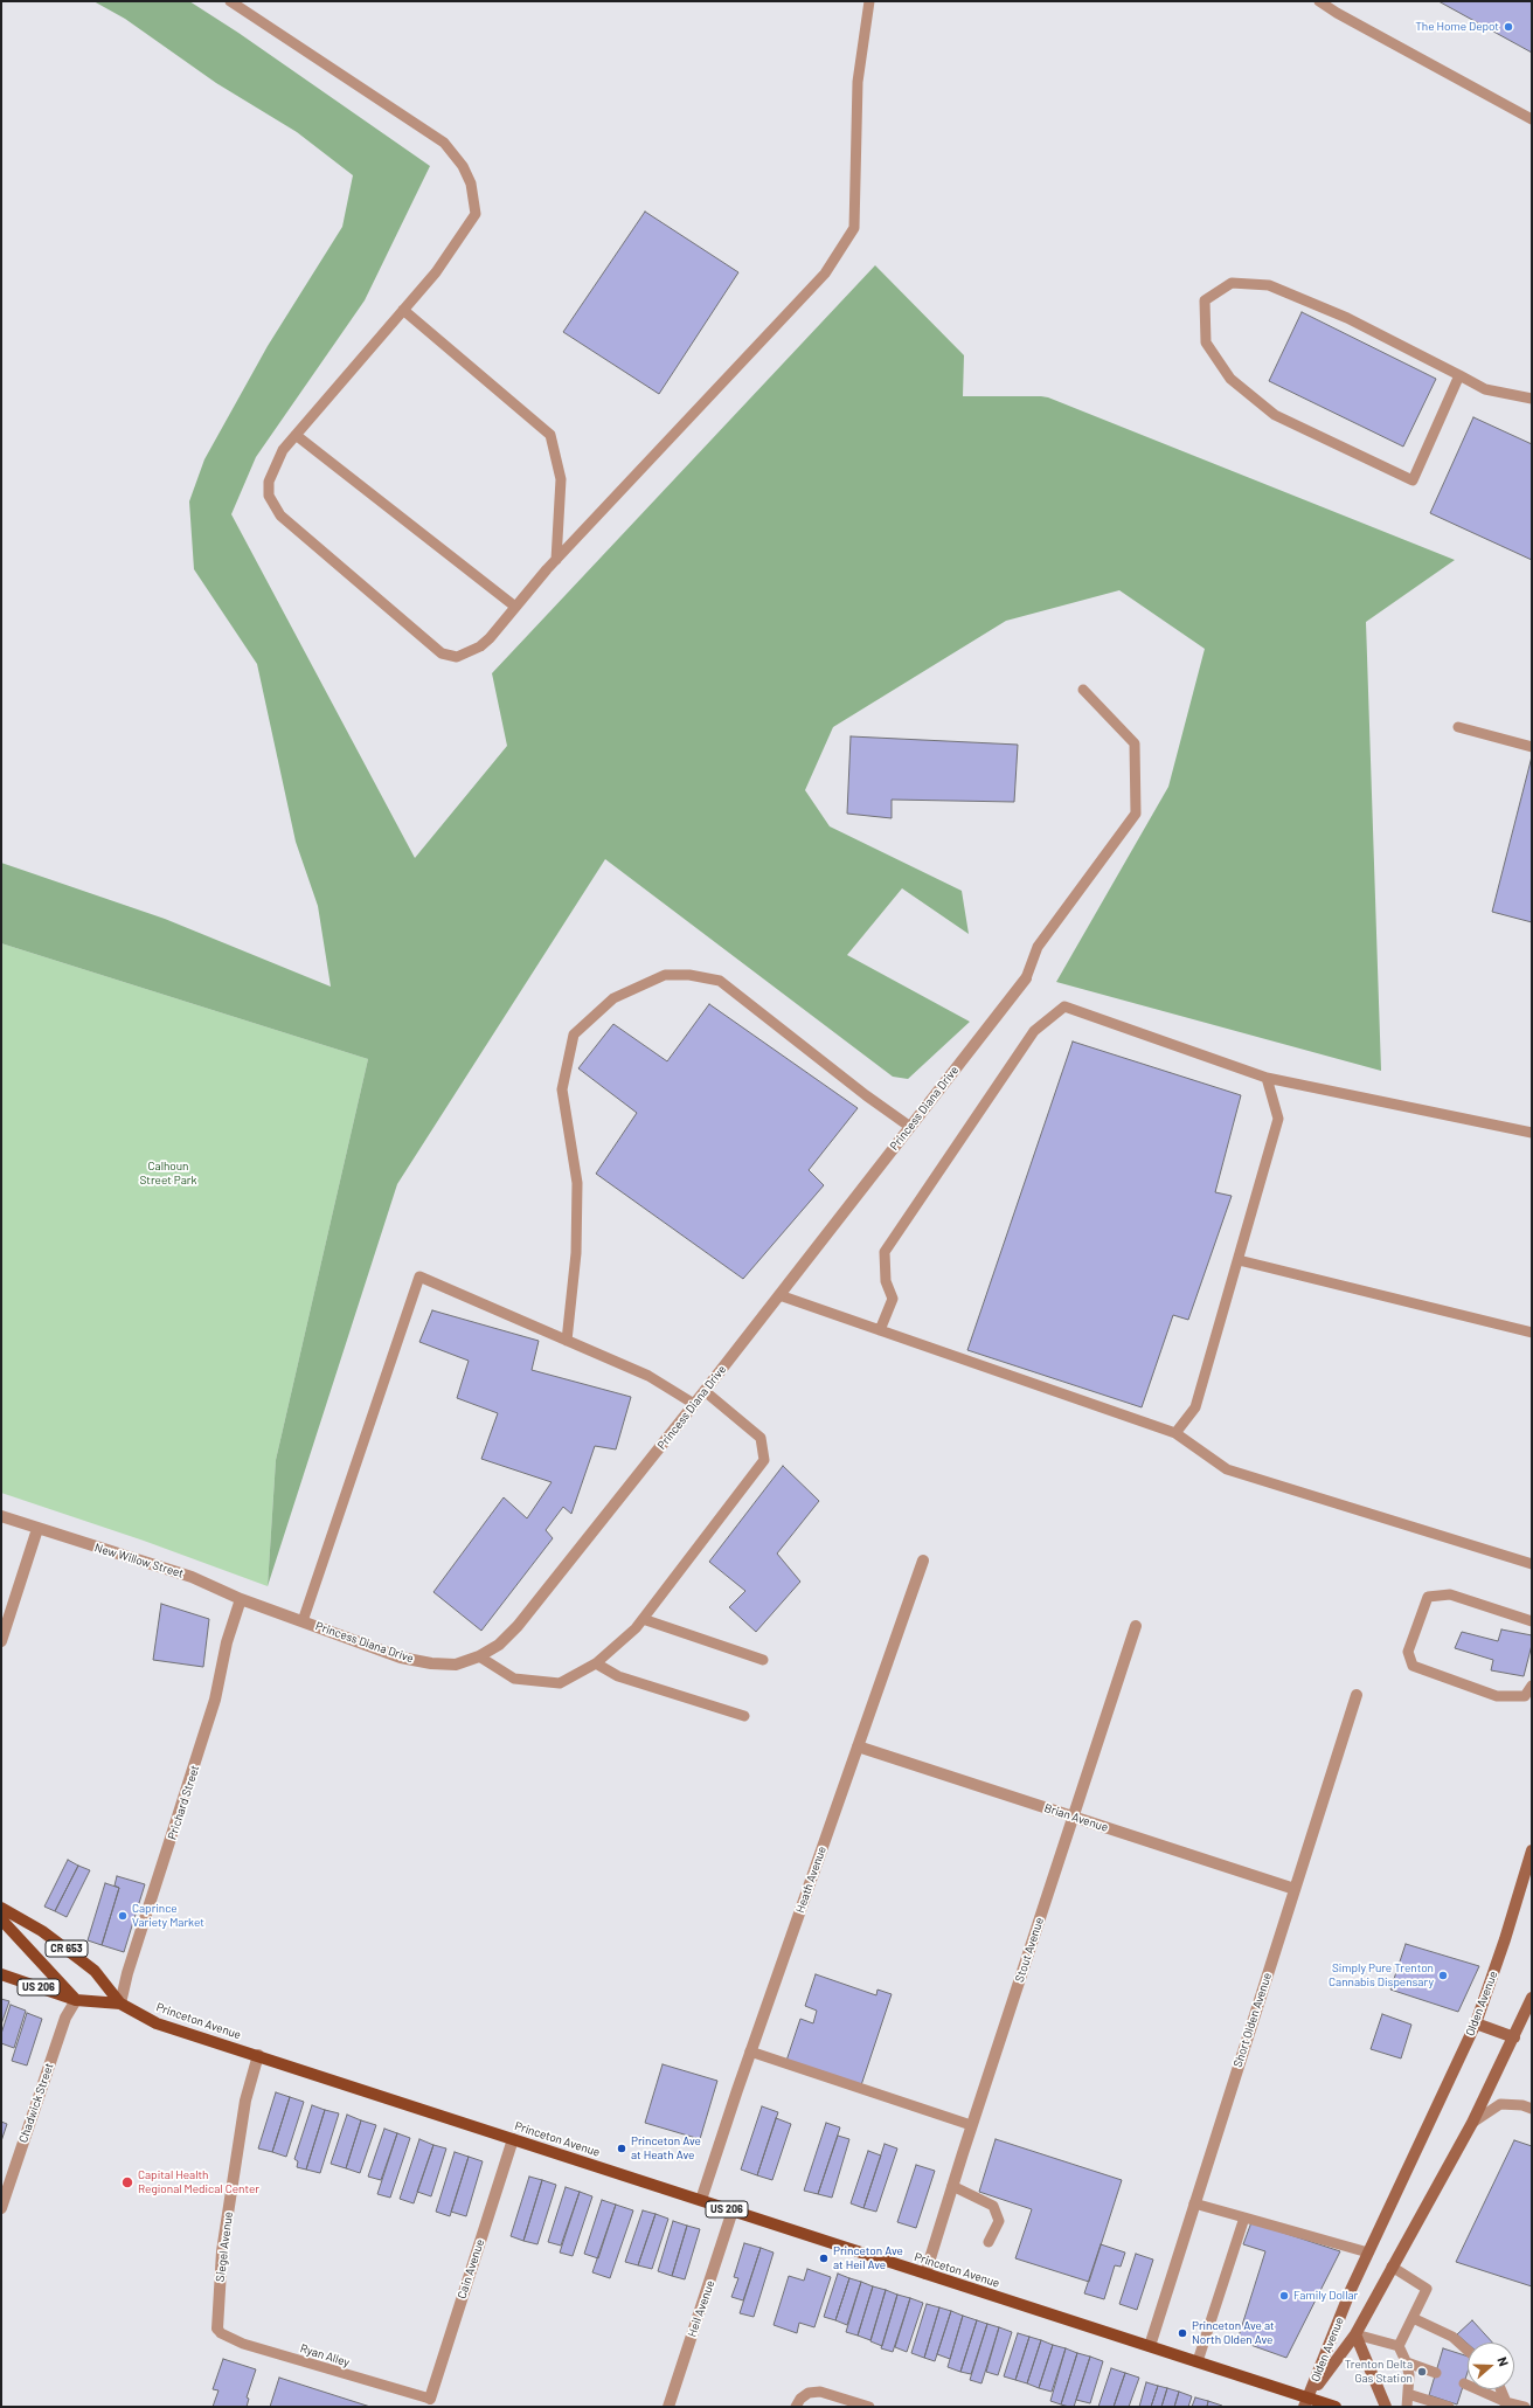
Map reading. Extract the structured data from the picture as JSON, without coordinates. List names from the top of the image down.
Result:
{
  "streets": {
    "main road": [
      "CR 653",
      "US 206",
      "Olden Avenue",
      "Princeton Avenue"
    ],
    "street": [
      "Princess Diana Drive",
      "New Willow Street",
      "Prichard Street",
      "Brian Avenue",
      "Heath Avenue",
      "Stout Avenue",
      "Short Olden Avenue",
      "Chadwick Street",
      "Siegel Avenue",
      "Cain Avenue",
      "Heil Avenue"
    ],
    "lane": ["Ryan Alley"]
  },
  "crossings": [
    ["Princess Diana Drive", "New Willow Street"],
    ["New Willow Street", "Prichard Street"],
    ["Prichard Street", "CR 653"],
    ["Prichard Street", "US 206"],
    ["Prichard Street", "Princeton Avenue"],
    ["Brian Avenue", "Heath Avenue"],
    ["Brian Avenue", "Stout Avenue"],
    ["Brian Avenue", "Short Olden Avenue"],
    ["Heath Avenue", "Princeton Avenue"],
    ["CR 653", "US 206"],
    ["CR 653", "Princeton Avenue"],
    ["CR 653", "Chadwick Street"],
    ["Stout Avenue", "Princeton Avenue"],
    ["US 206", "Princeton Avenue"],
    ["US 206", "Chadwick Street"],
    ["Olden Avenue", "Princeton Avenue"],
    ["Short Olden Avenue", "Princeton Avenue"],
    ["Princeton Avenue", "Siegel Avenue"],
    ["Princeton Avenue", "Cain Avenue"],
    ["Princeton Avenue", "Heil Avenue"],
    ["Siegel Avenue", "Ryan Alley"],
    ["Cain Avenue", "Ryan Alley"]
  ],
  "parks": ["Calhoun Street Park"],
  "places": [
    "The Home Depot",
    "Caprince Variety Market",
    "Simply Pure Trenton Cannabis Dispensary",
    "Princeton Ave at Heath Ave",
    "Capital Health Regional Medical Center",
    "Princeton Ave at Heil Ave",
    "Family Dollar",
    "Princeton Ave at North Olden Ave",
    "Trenton Delta Gas Station"
  ],
  "north": "right"
}
